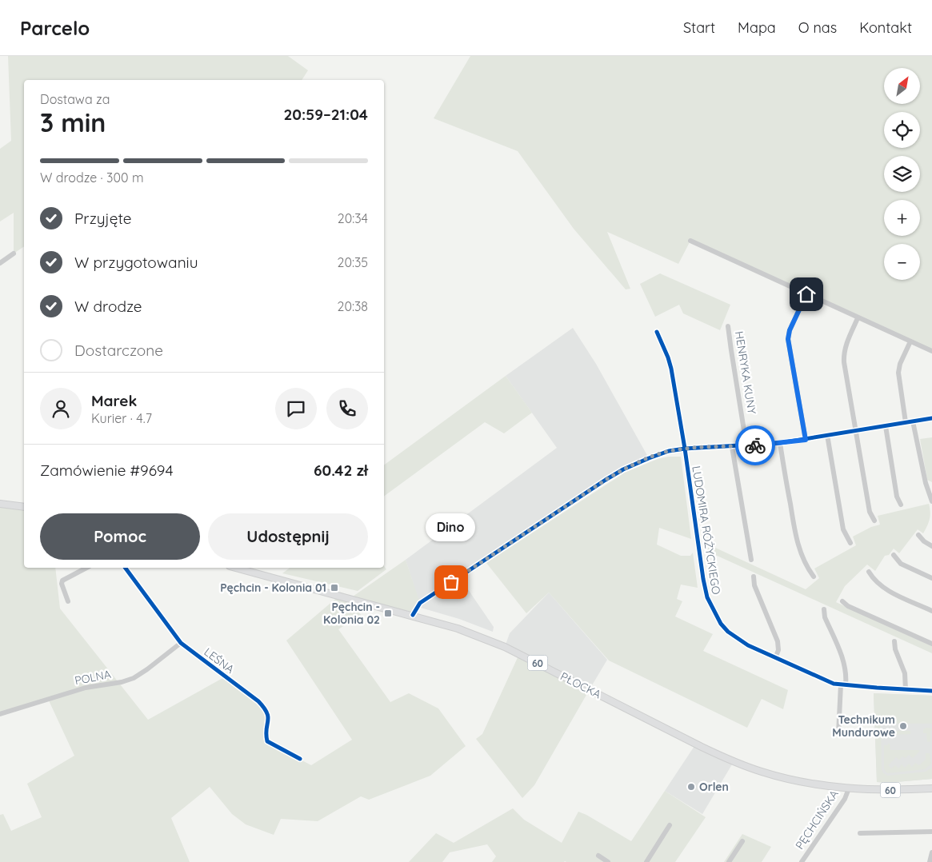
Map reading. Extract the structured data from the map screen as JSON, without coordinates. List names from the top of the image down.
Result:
{
  "streets": {
    "main road": ["60", "PŁOCKA"],
    "street": [
      "HENRYKA KUNY",
      "LUDOMIRA RÓŻYCKIEGO",
      "LEŚNA",
      "POLNA",
      "PĘCHCIŃSKA"
    ]
  },
  "crossings": [
    ["LEŚNA", "POLNA"],
    ["PŁOCKA", "PĘCHCIŃSKA"]
  ],
  "places": {
    "other": ["Dino", "Technikum Mundurowe", "Orlen"],
    "transit": ["Pęchcin - Kolonia 01", "Pęchcin - Kolonia 02"]
  },
  "north": "top right",
  "page": {
    "header": "Parcelo",
    "nav": [
      "Start",
      "Mapa",
      "O nas",
      "Kontakt"
    ],
    "map_buttons": ["+", "−"],
    "heading": ["3 min", "Dostawa za", "20:59–21:04"],
    "panel": [
      "Marek",
      "Kurier · 4.7",
      "Zamówienie #9694",
      "60.42 zł"
    ],
    "bar": "W drodze · 300 m",
    "list": [
      ["Przyjęte", "20:34"],
      ["W przygotowaniu", "20:35"],
      ["W drodze", "20:38"],
      "Dostarczone"
    ],
    "buttons": ["Pomoc", "Udostępnij"],
    "bubble": "Dino"
  }
}
